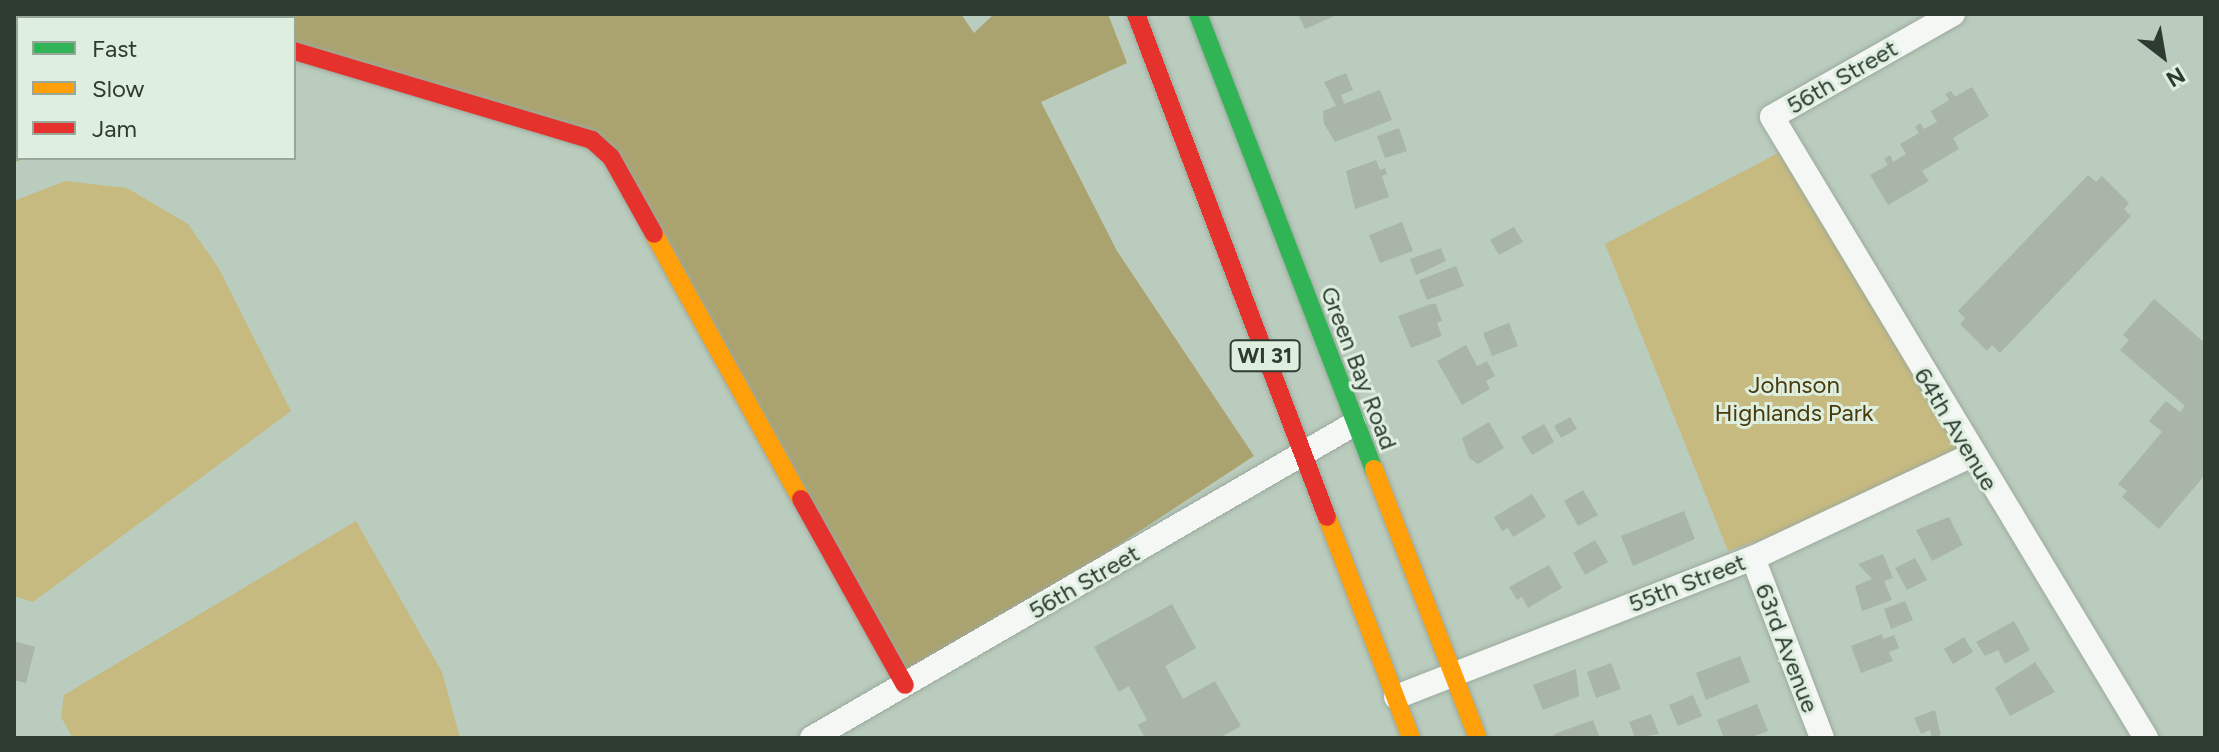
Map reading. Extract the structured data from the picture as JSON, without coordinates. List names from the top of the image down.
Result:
{
  "streets": {
    "main road": ["WI 31", "Green Bay Road"],
    "street": [
      "56th Street",
      "64th Avenue",
      "55th Street",
      "63rd Avenue"
    ]
  },
  "crossings": [
    ["56th Street", "WI 31"],
    ["56th Street", "Green Bay Road"],
    ["56th Street", "64th Avenue"],
    ["WI 31", "55th Street"],
    ["Green Bay Road", "55th Street"],
    ["64th Avenue", "55th Street"],
    ["55th Street", "63rd Avenue"]
  ],
  "parks": ["Johnson Highlands Park"],
  "legend": ["Fast", "Slow", "Jam"],
  "north": "bottom right"
}
